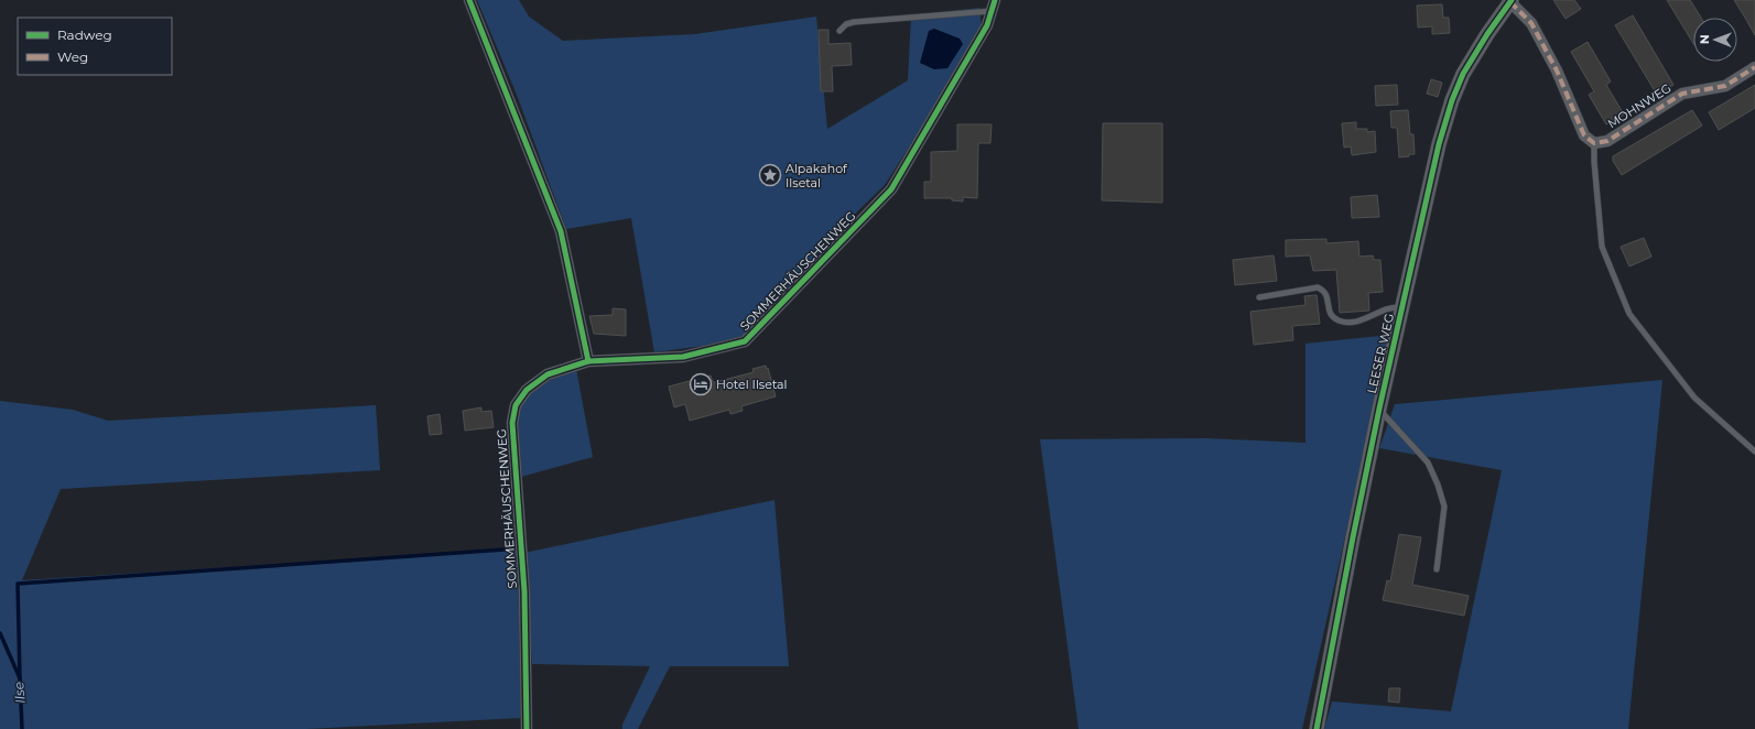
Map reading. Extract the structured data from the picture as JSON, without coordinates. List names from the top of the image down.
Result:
{
  "streets": {
    "street": ["MOHNWEG", "SOMMERHÄUSCHENWEG", "LEESER WEG"]
  },
  "water": ["Ilse"],
  "places": {
    "place": ["Alpakahof Ilsetal"],
    "hotel": ["Hotel Ilsetal"]
  },
  "legend": ["Radweg", "Weg"],
  "north": "left"
}
